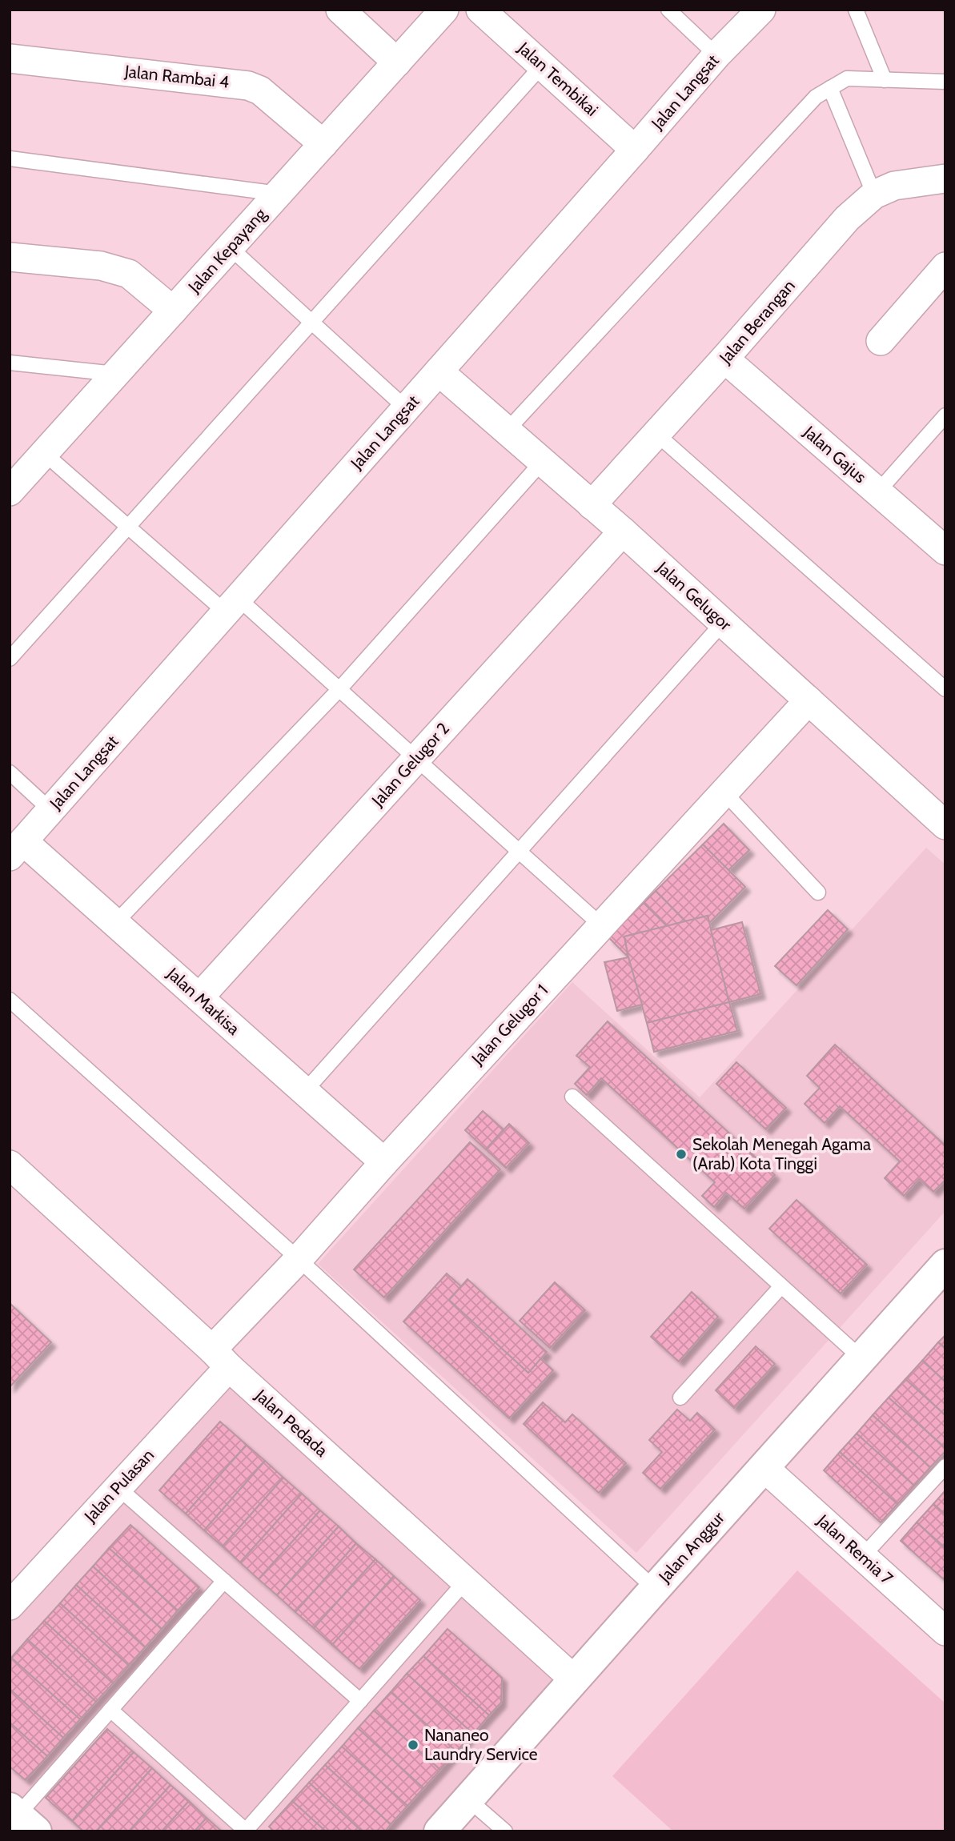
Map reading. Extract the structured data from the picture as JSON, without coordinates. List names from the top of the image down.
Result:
{
  "streets": {
    "street": [
      "Jalan Rambai 4",
      "Jalan Tembikai",
      "Jalan Langsat",
      "Jalan Kepayang",
      "Jalan Berangan",
      "Jalan Gajus",
      "Jalan Gelugor",
      "Jalan Gelugor 2",
      "Jalan Markisa",
      "Jalan Gelugor 1",
      "Jalan Pedada",
      "Jalan Pulasan",
      "Jalan Anggur",
      "Jalan Remia 7"
    ]
  },
  "crossings": [
    ["Jalan Rambai 4", "Jalan Kepayang"],
    ["Jalan Tembikai", "Jalan Langsat"],
    ["Jalan Langsat", "Jalan Gelugor"],
    ["Jalan Langsat", "Jalan Markisa"],
    ["Jalan Berangan", "Jalan Gajus"],
    ["Jalan Berangan", "Jalan Gelugor"],
    ["Jalan Gelugor", "Jalan Gelugor 2"],
    ["Jalan Gelugor", "Jalan Gelugor 1"],
    ["Jalan Gelugor 2", "Jalan Markisa"],
    ["Jalan Markisa", "Jalan Gelugor 1"],
    ["Jalan Gelugor 1", "Jalan Pedada"],
    ["Jalan Gelugor 1", "Jalan Pulasan"],
    ["Jalan Pedada", "Jalan Pulasan"],
    ["Jalan Pedada", "Jalan Anggur"],
    ["Jalan Anggur", "Jalan Remia 7"]
  ],
  "places": ["Sekolah Menegah Agama (Arab) Kota Tinggi", "Nananeo Laundry Service"]
}
